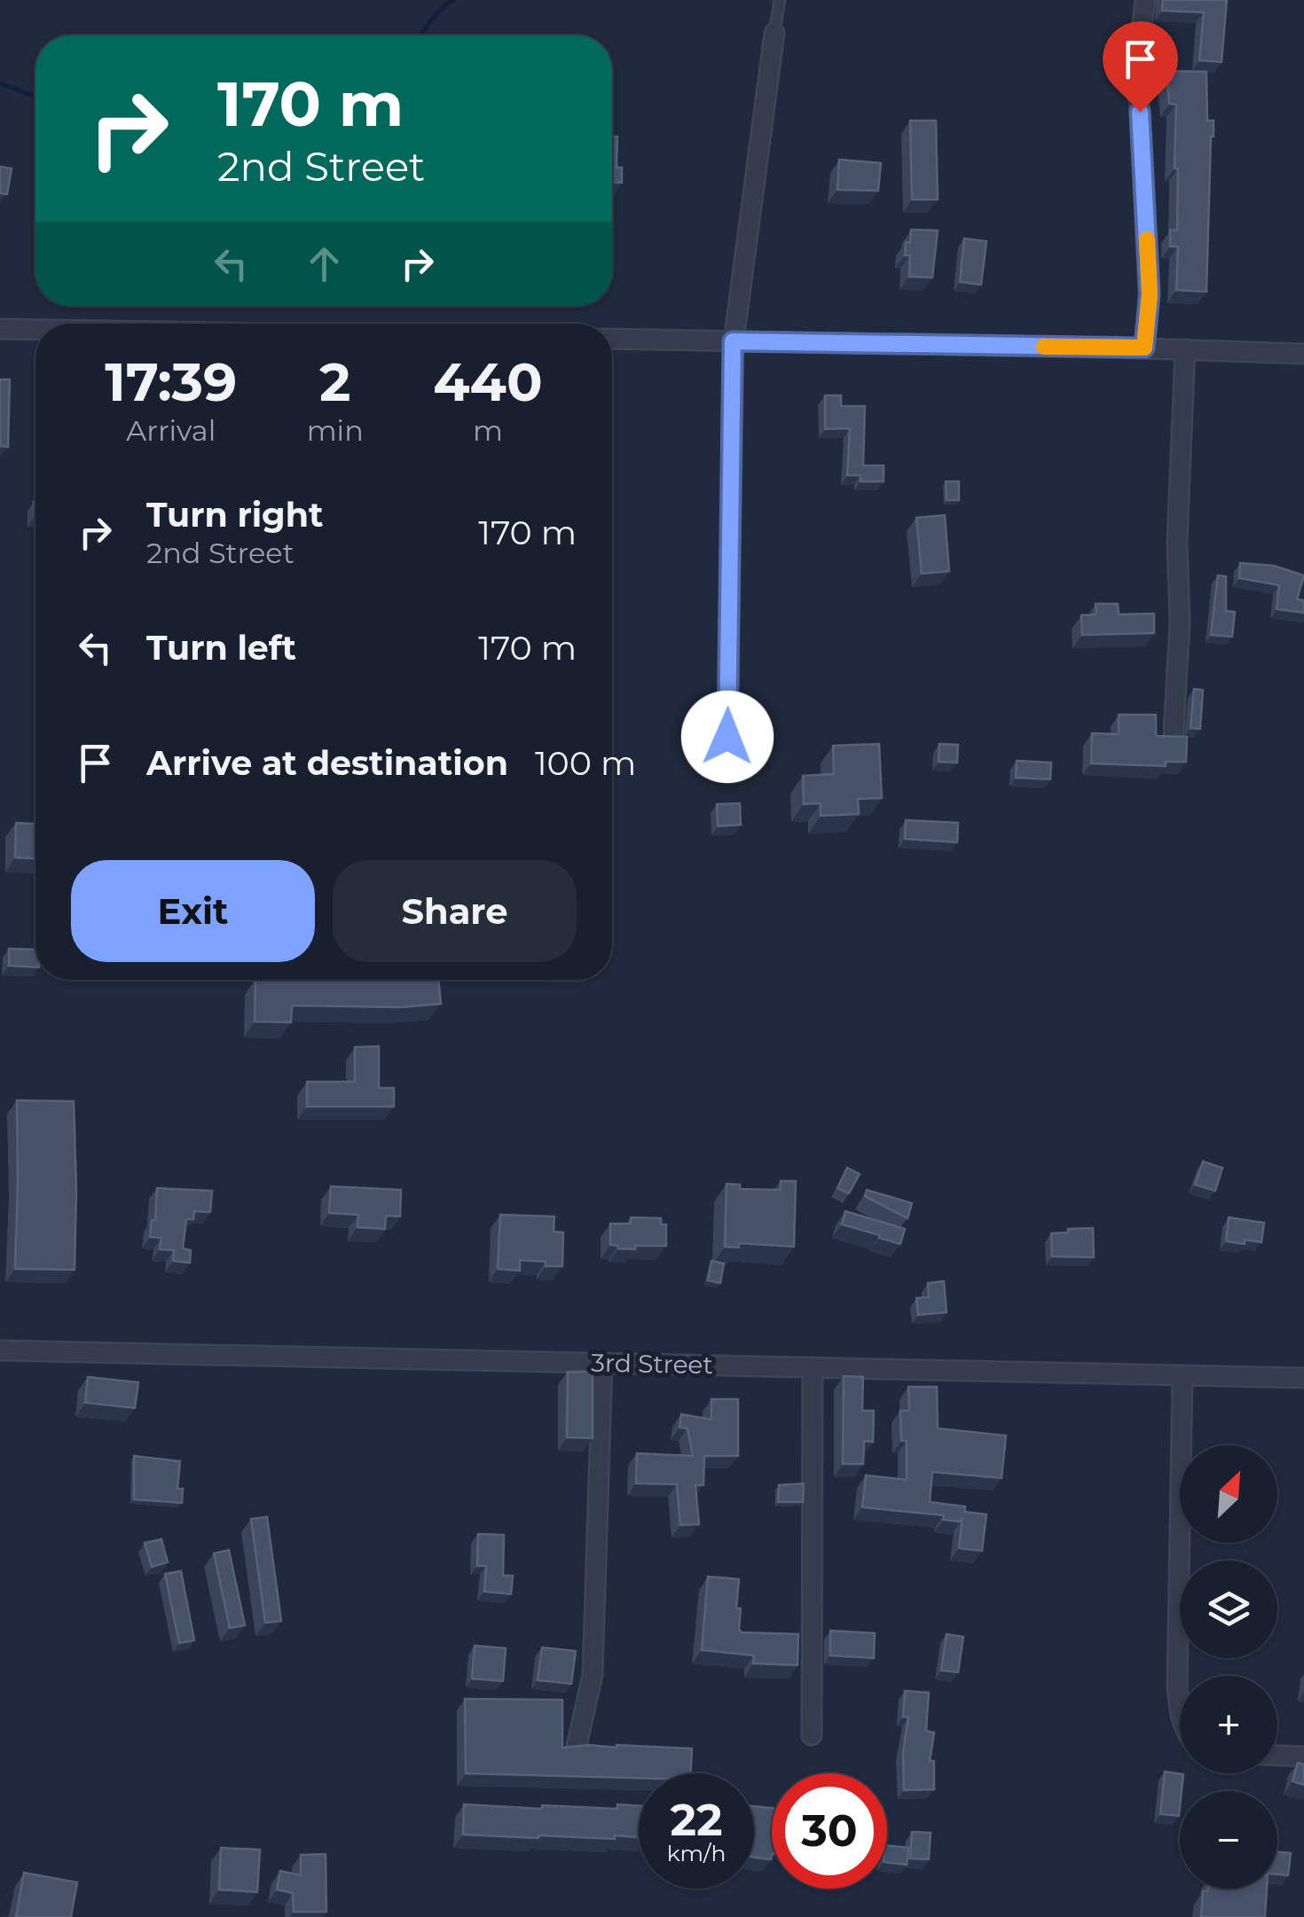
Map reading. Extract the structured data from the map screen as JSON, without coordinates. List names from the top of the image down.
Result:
{
  "streets": {
    "street": ["3rd Street"]
  },
  "north": "top right",
  "page": {
    "turn": ["170 m", "2nd Street"],
    "eta": [
      "17:39",
      "Arrival",
      "2",
      "min",
      "440",
      "m"
    ],
    "list": [
      {
        "name": "Turn right",
        "note": "2nd Street",
        "value": "170 m"
      },
      {
        "name": "Turn left",
        "value": "170 m"
      },
      {
        "name": "Arrive at destination",
        "value": "100 m"
      }
    ],
    "buttons": ["Exit", "Share"],
    "map_buttons": ["+", "−"],
    "speed": "22 km/h",
    "limit": "30"
  }
}
